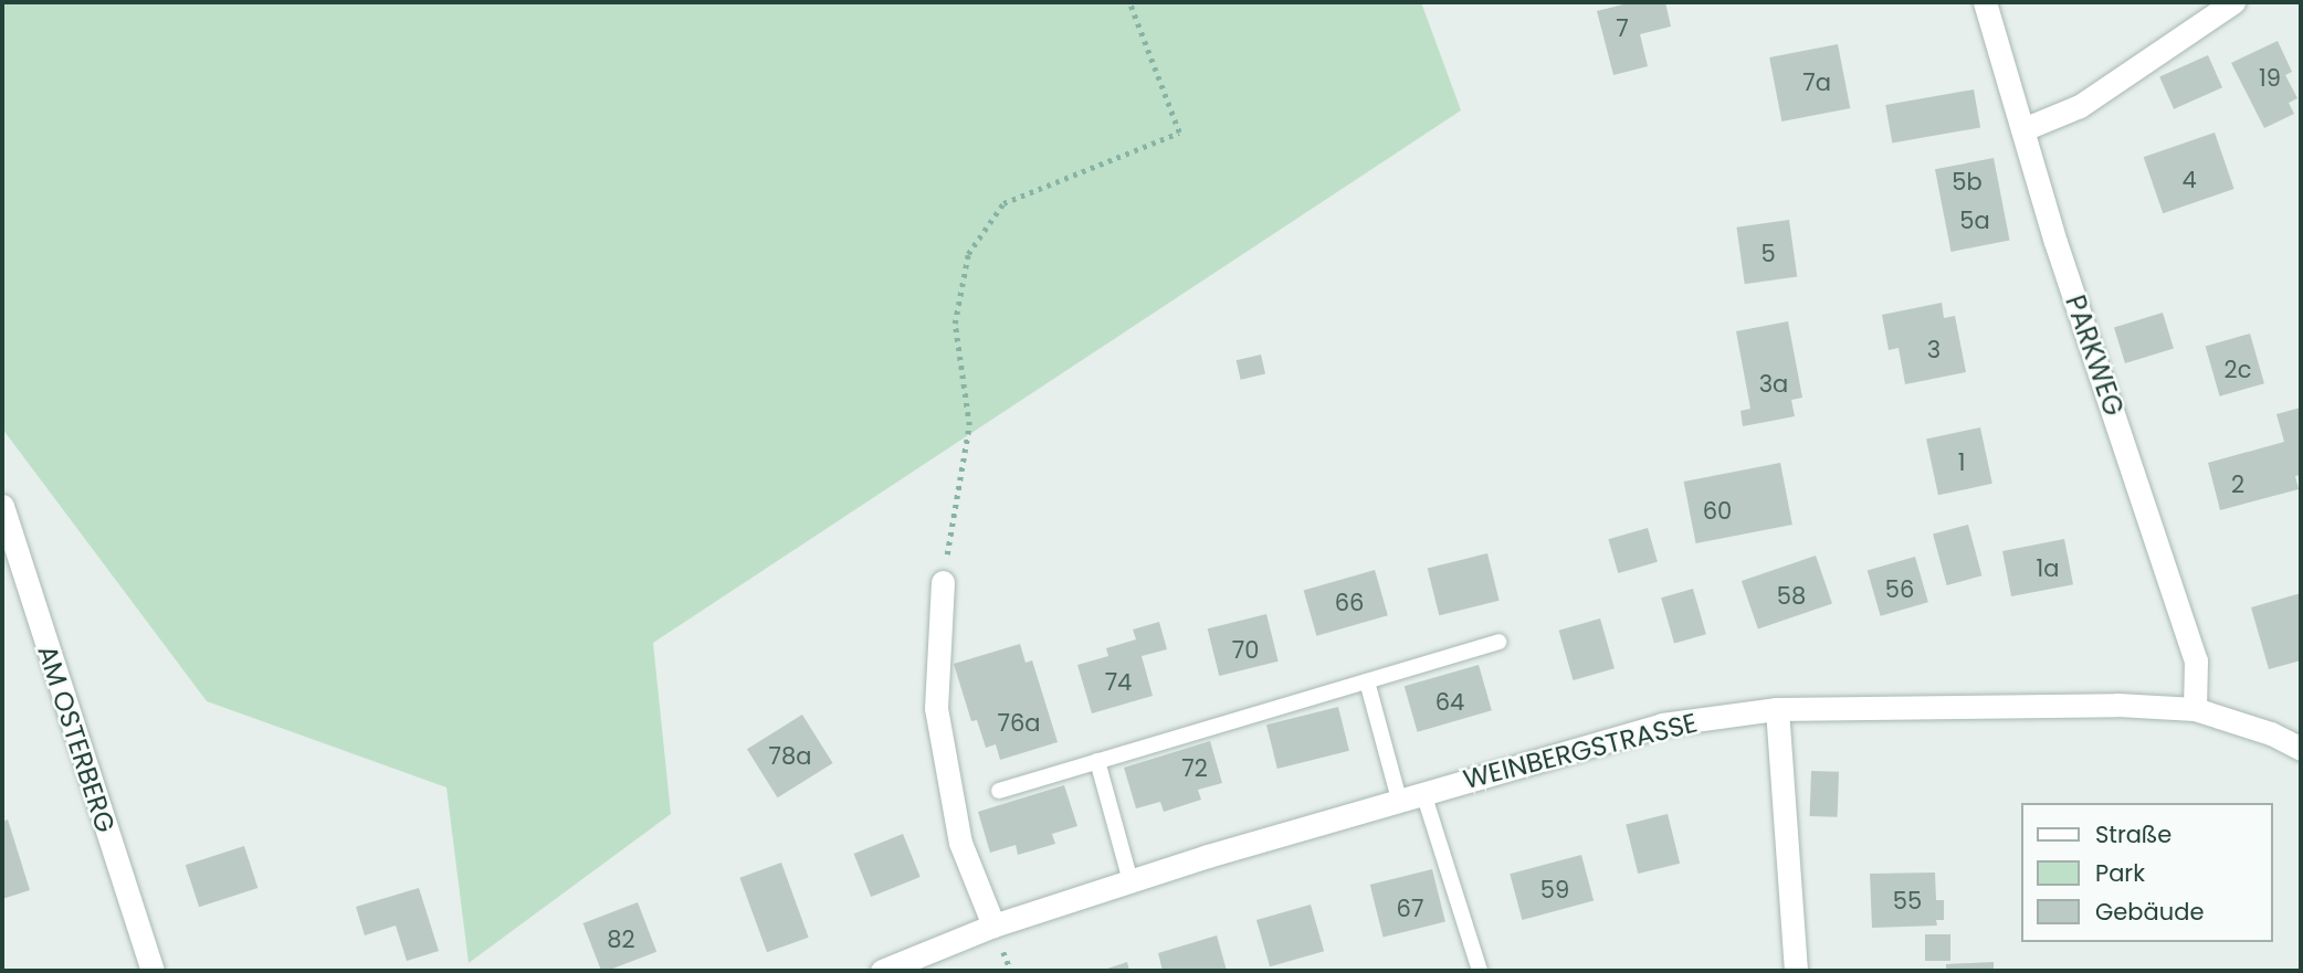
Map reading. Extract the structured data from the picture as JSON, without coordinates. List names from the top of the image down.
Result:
{
  "streets": {
    "street": ["PARKWEG", "AM OSTERBERG", "WEINBERGSTRASSE"]
  },
  "crossings": [
    ["PARKWEG", "WEINBERGSTRASSE"]
  ],
  "house_numbers": [
    "7",
    "19",
    "7a",
    "4",
    "5b",
    "5a",
    "5",
    "3",
    "2c",
    "3a",
    "1",
    "2",
    "60",
    "1a",
    "56",
    "58",
    "66",
    "70",
    "74",
    "64",
    "76a",
    "78a",
    "72",
    "59",
    "55",
    "67",
    "82"
  ],
  "legend": ["Straße", "Park", "Gebäude"]
}
